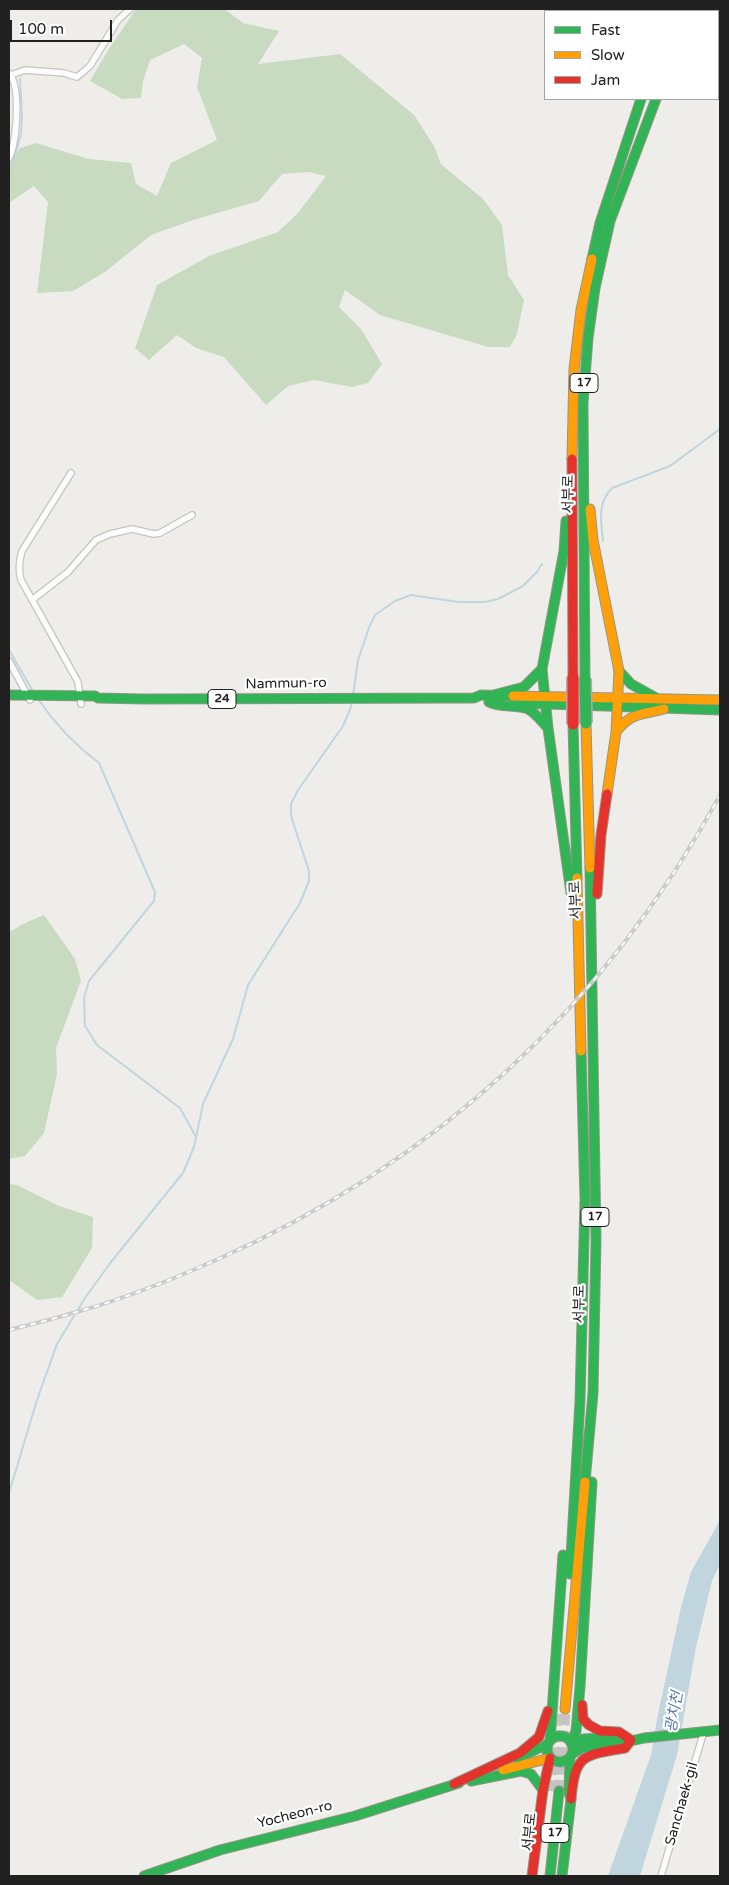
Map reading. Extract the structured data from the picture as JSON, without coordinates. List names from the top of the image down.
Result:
{
  "streets": {
    "main road": [
      "17",
      "서부로",
      "Nammun-ro",
      "24",
      "Yocheon-ro"
    ],
    "street": ["Sanchaek-gil"]
  },
  "water": ["광치천"],
  "legend": ["Fast", "Slow", "Jam"],
  "scale_bar": "100 m"
}
